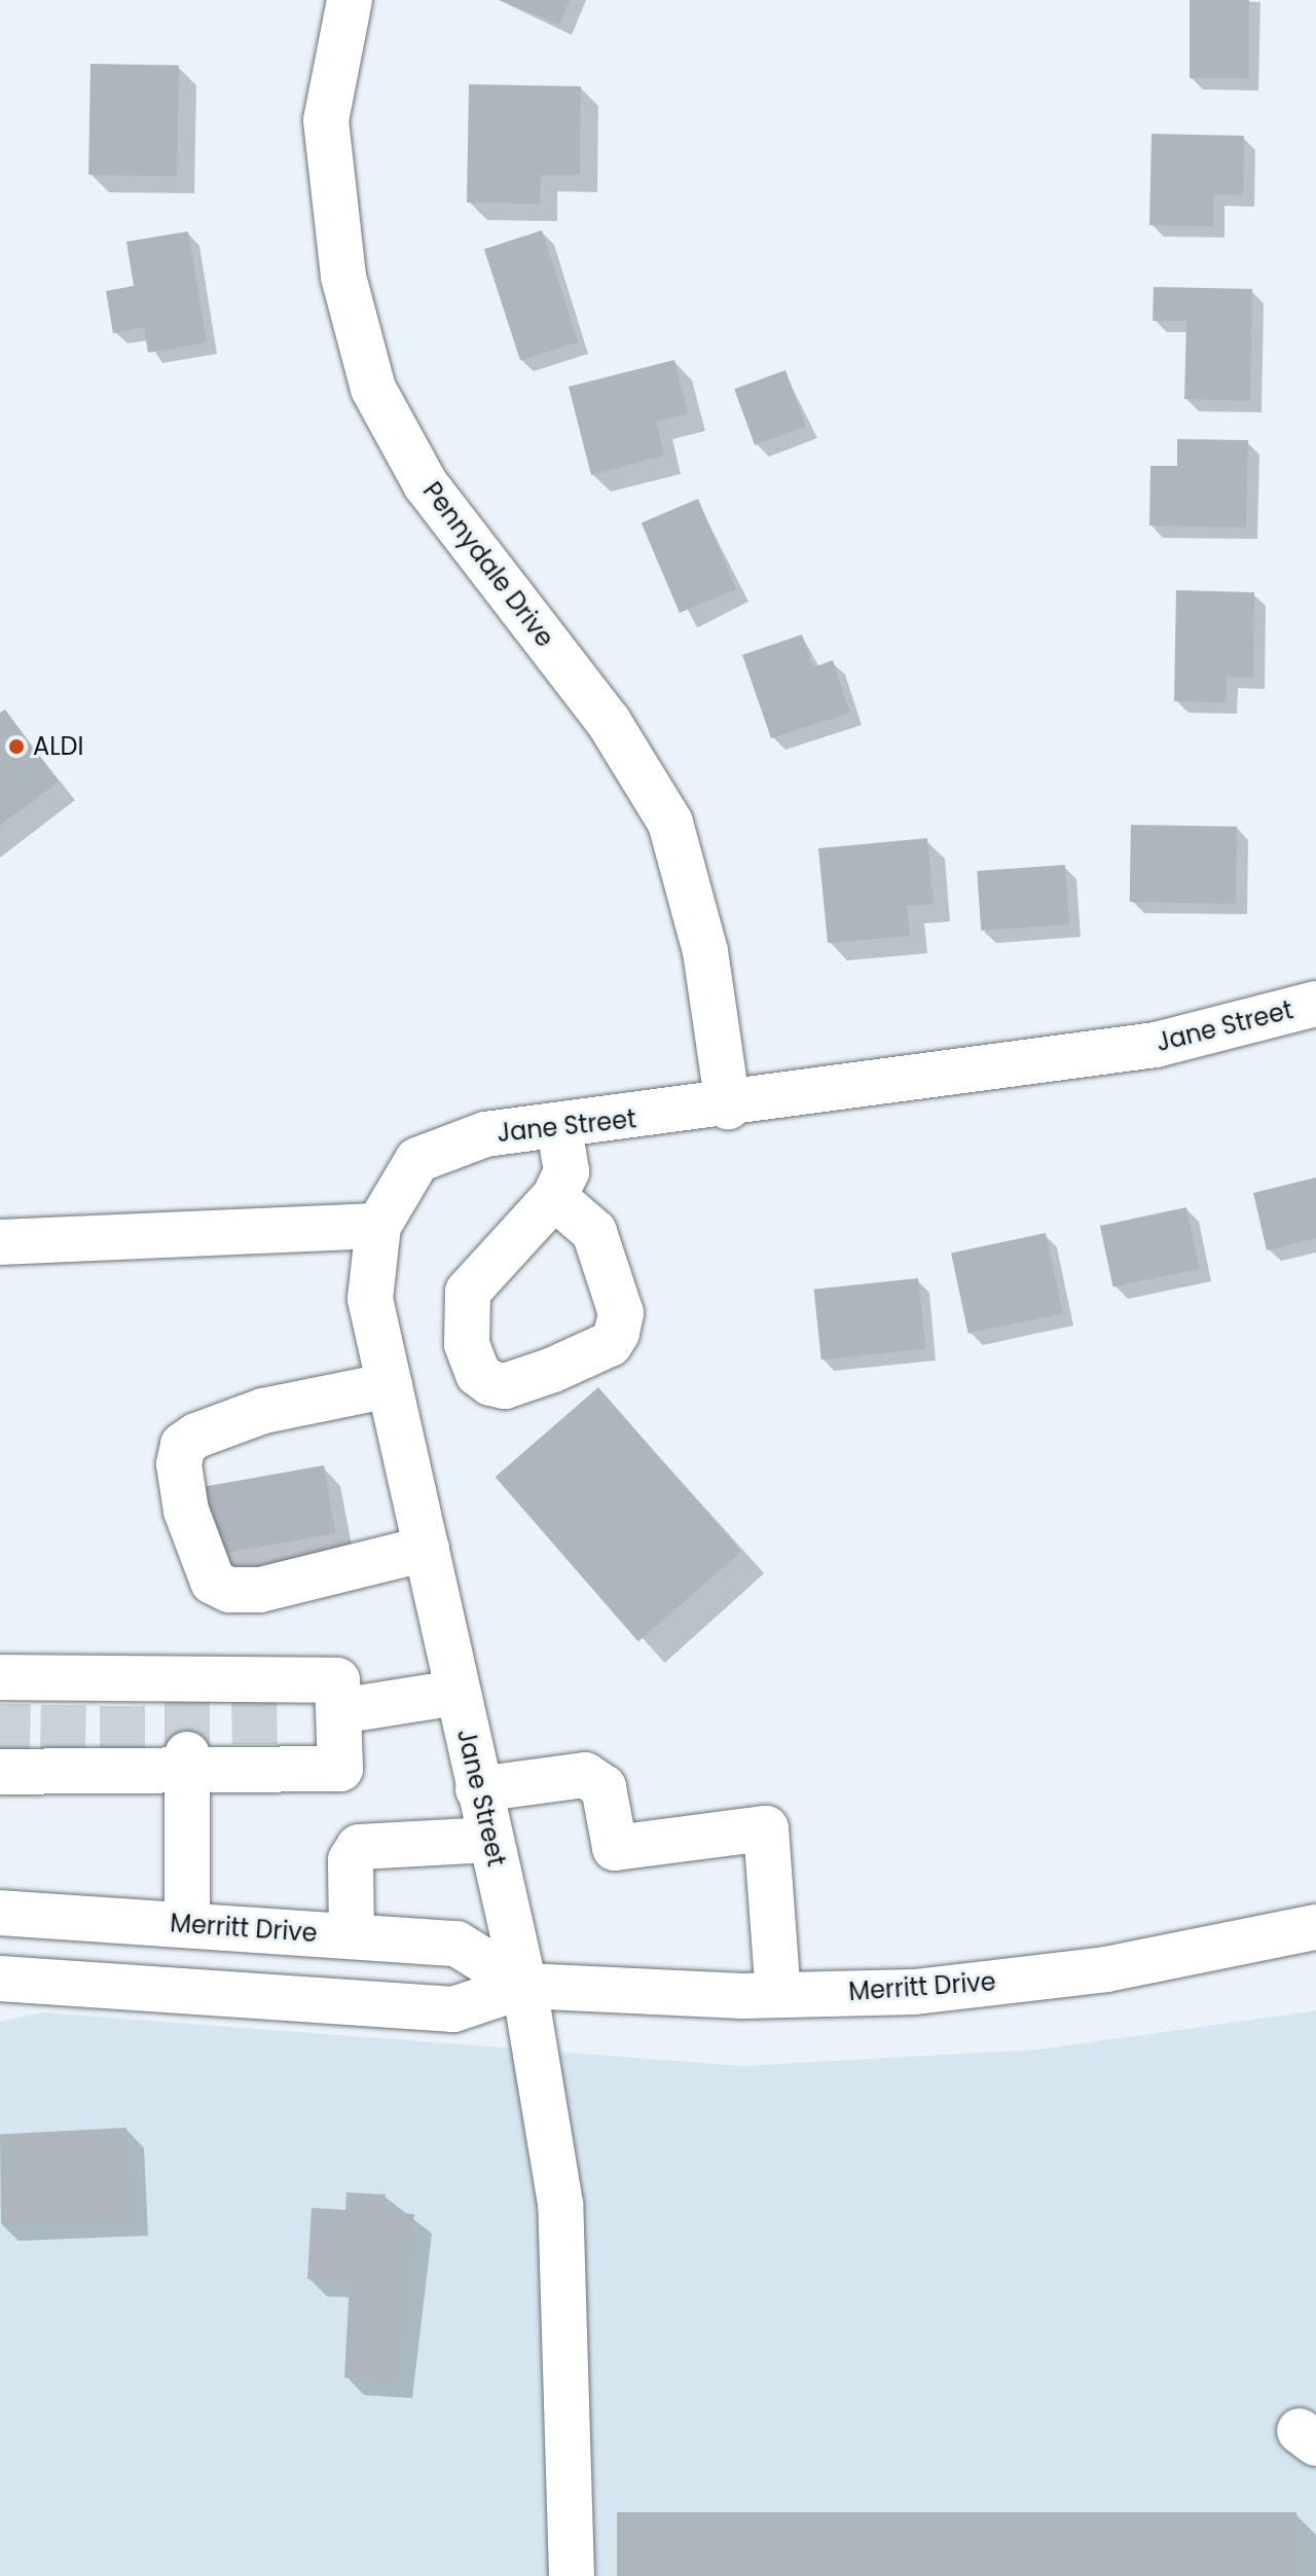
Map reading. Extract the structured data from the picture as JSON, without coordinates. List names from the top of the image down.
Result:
{
  "streets": {
    "street": ["Pennydale Drive", "Jane Street", "Merritt Drive"]
  },
  "crossings": [
    ["Pennydale Drive", "Jane Street"],
    ["Jane Street", "Merritt Drive"]
  ],
  "places": ["ALDI"]
}
